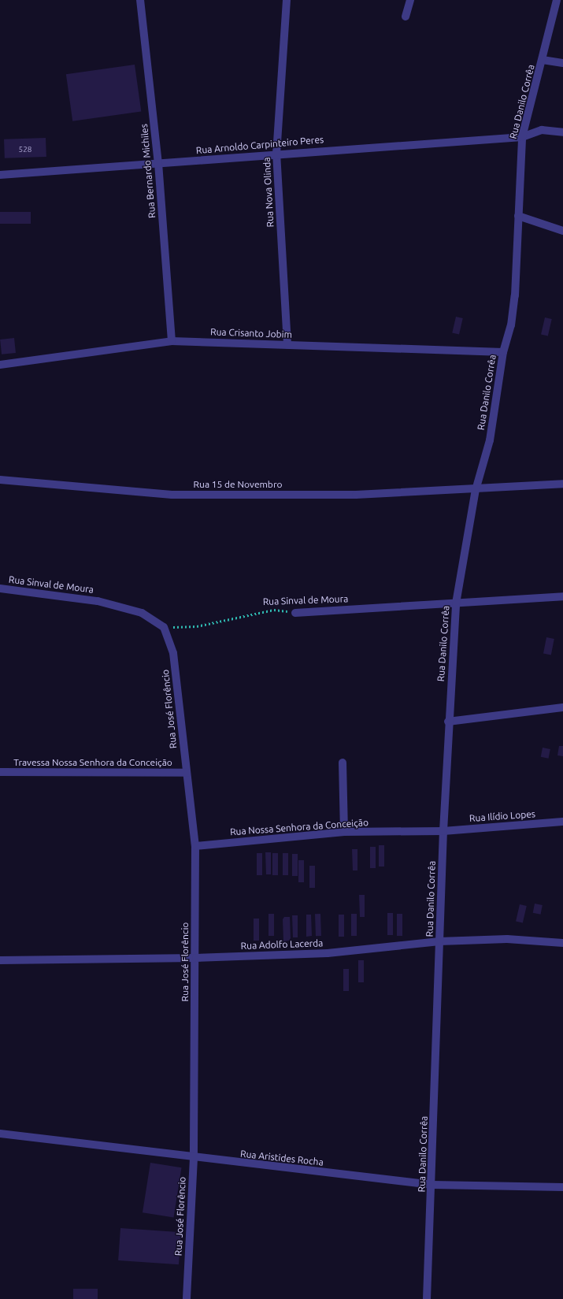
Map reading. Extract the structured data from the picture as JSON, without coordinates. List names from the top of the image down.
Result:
{
  "streets": {
    "street": [
      "Rua Danilo Corrêa",
      "Rua Arnoldo Carpinteiro Peres",
      "Rua Bernardo Michiles",
      "Rua Nova Olinda",
      "Rua Crisanto Jobim",
      "Rua 15 de Novembro",
      "Rua Sinval de Moura",
      "Rua José Florêncio",
      "Travessa Nossa Senhora da Conceição",
      "Rua Ilídio Lopes",
      "Rua Nossa Senhora da Conceição",
      "Rua Adolfo Lacerda",
      "Rua Aristides Rocha"
    ]
  },
  "crossings": [
    ["Rua Danilo Corrêa", "Rua Arnoldo Carpinteiro Peres"],
    ["Rua Danilo Corrêa", "Rua Crisanto Jobim"],
    ["Rua Danilo Corrêa", "Rua 15 de Novembro"],
    ["Rua Danilo Corrêa", "Rua Sinval de Moura"],
    ["Rua Danilo Corrêa", "Rua Ilídio Lopes"],
    ["Rua Danilo Corrêa", "Rua Nossa Senhora da Conceição"],
    ["Rua Danilo Corrêa", "Rua Adolfo Lacerda"],
    ["Rua Danilo Corrêa", "Rua Aristides Rocha"],
    ["Rua Arnoldo Carpinteiro Peres", "Rua Bernardo Michiles"],
    ["Rua Arnoldo Carpinteiro Peres", "Rua Nova Olinda"],
    ["Rua Bernardo Michiles", "Rua Crisanto Jobim"],
    ["Rua Nova Olinda", "Rua Crisanto Jobim"],
    ["Rua Sinval de Moura", "Rua José Florêncio"],
    ["Rua José Florêncio", "Travessa Nossa Senhora da Conceição"],
    ["Rua José Florêncio", "Rua Nossa Senhora da Conceição"],
    ["Rua José Florêncio", "Rua Adolfo Lacerda"],
    ["Rua José Florêncio", "Rua Aristides Rocha"],
    ["Rua Ilídio Lopes", "Rua Nossa Senhora da Conceição"]
  ],
  "house_numbers": ["528"]
}
